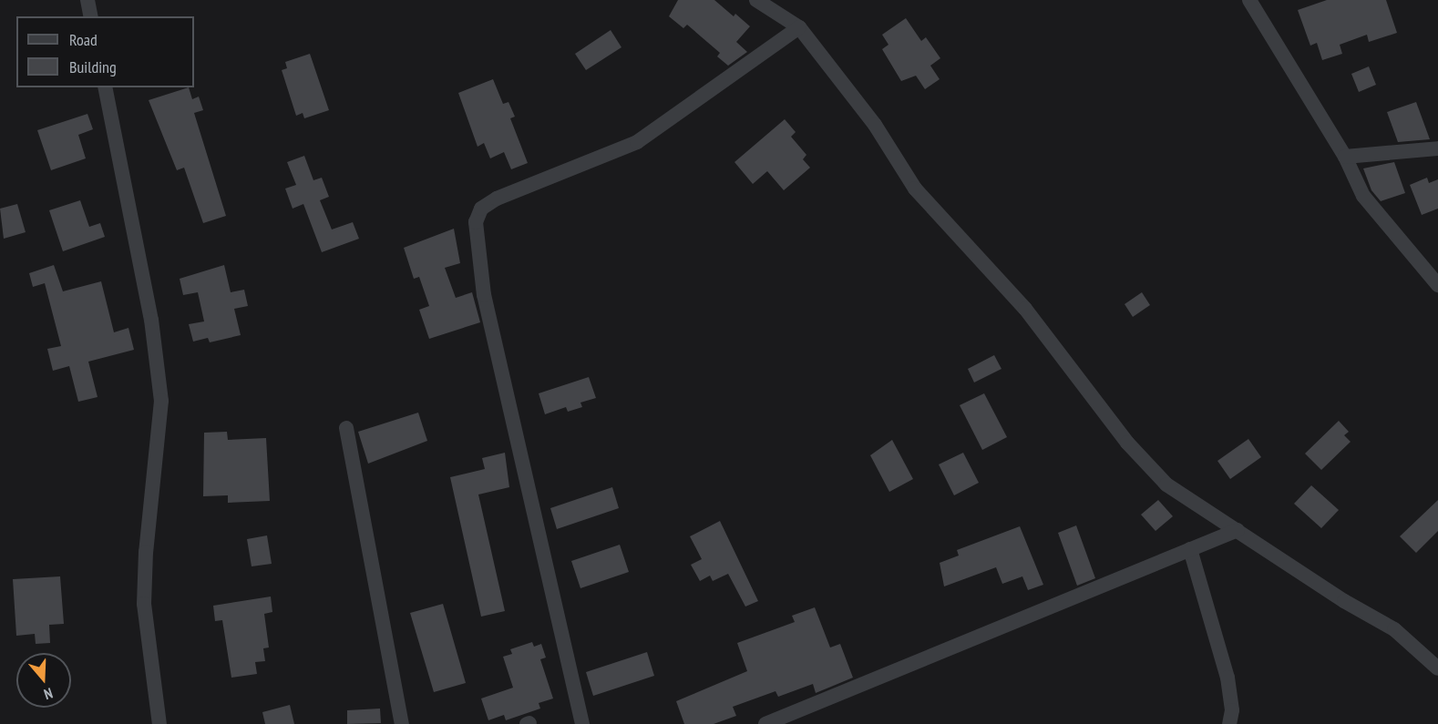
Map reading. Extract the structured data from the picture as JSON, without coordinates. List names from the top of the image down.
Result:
{
  "legend": ["Road", "Building"],
  "north": "bottom"
}
